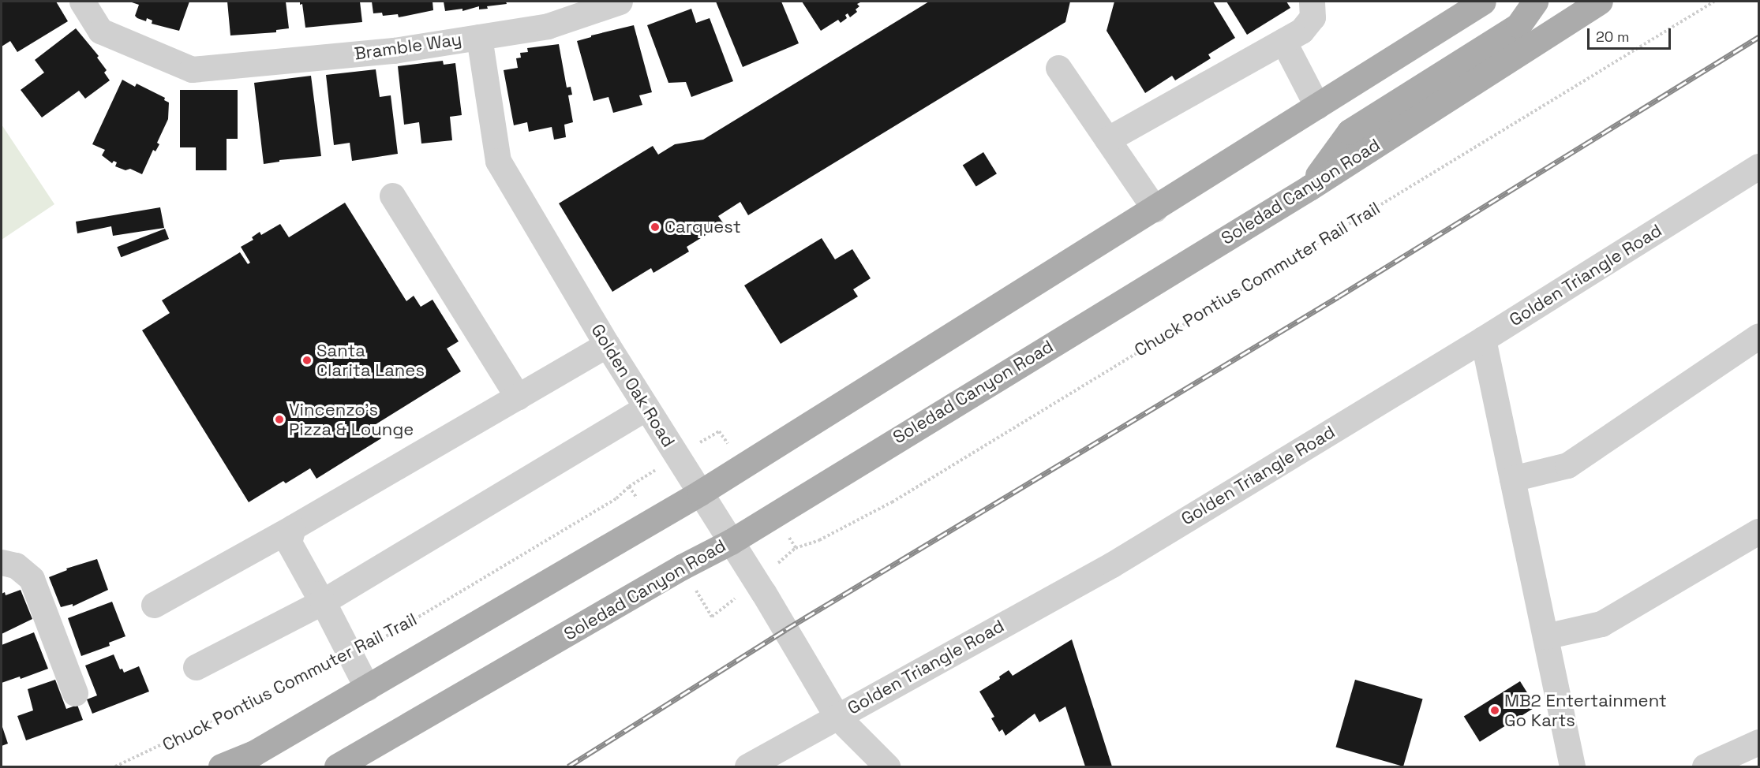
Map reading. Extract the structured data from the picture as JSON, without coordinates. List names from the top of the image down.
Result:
{
  "streets": {
    "main road": ["Soledad Canyon Road"],
    "street": ["Bramble Way", "Golden Triangle Road", "Golden Oak Road"],
    "path": ["Chuck Pontius Commuter Rail Trail"]
  },
  "crossings": [
    ["Bramble Way", "Golden Oak Road"],
    ["Soledad Canyon Road", "Golden Oak Road"],
    ["Golden Triangle Road", "Golden Oak Road"]
  ],
  "places": [
    "Carquest",
    "Santa Clarita Lanes",
    "Vincenzo's Pizza & Lounge",
    "MB2 Entertainment Go Karts"
  ],
  "scale_bar": "20 m"
}
